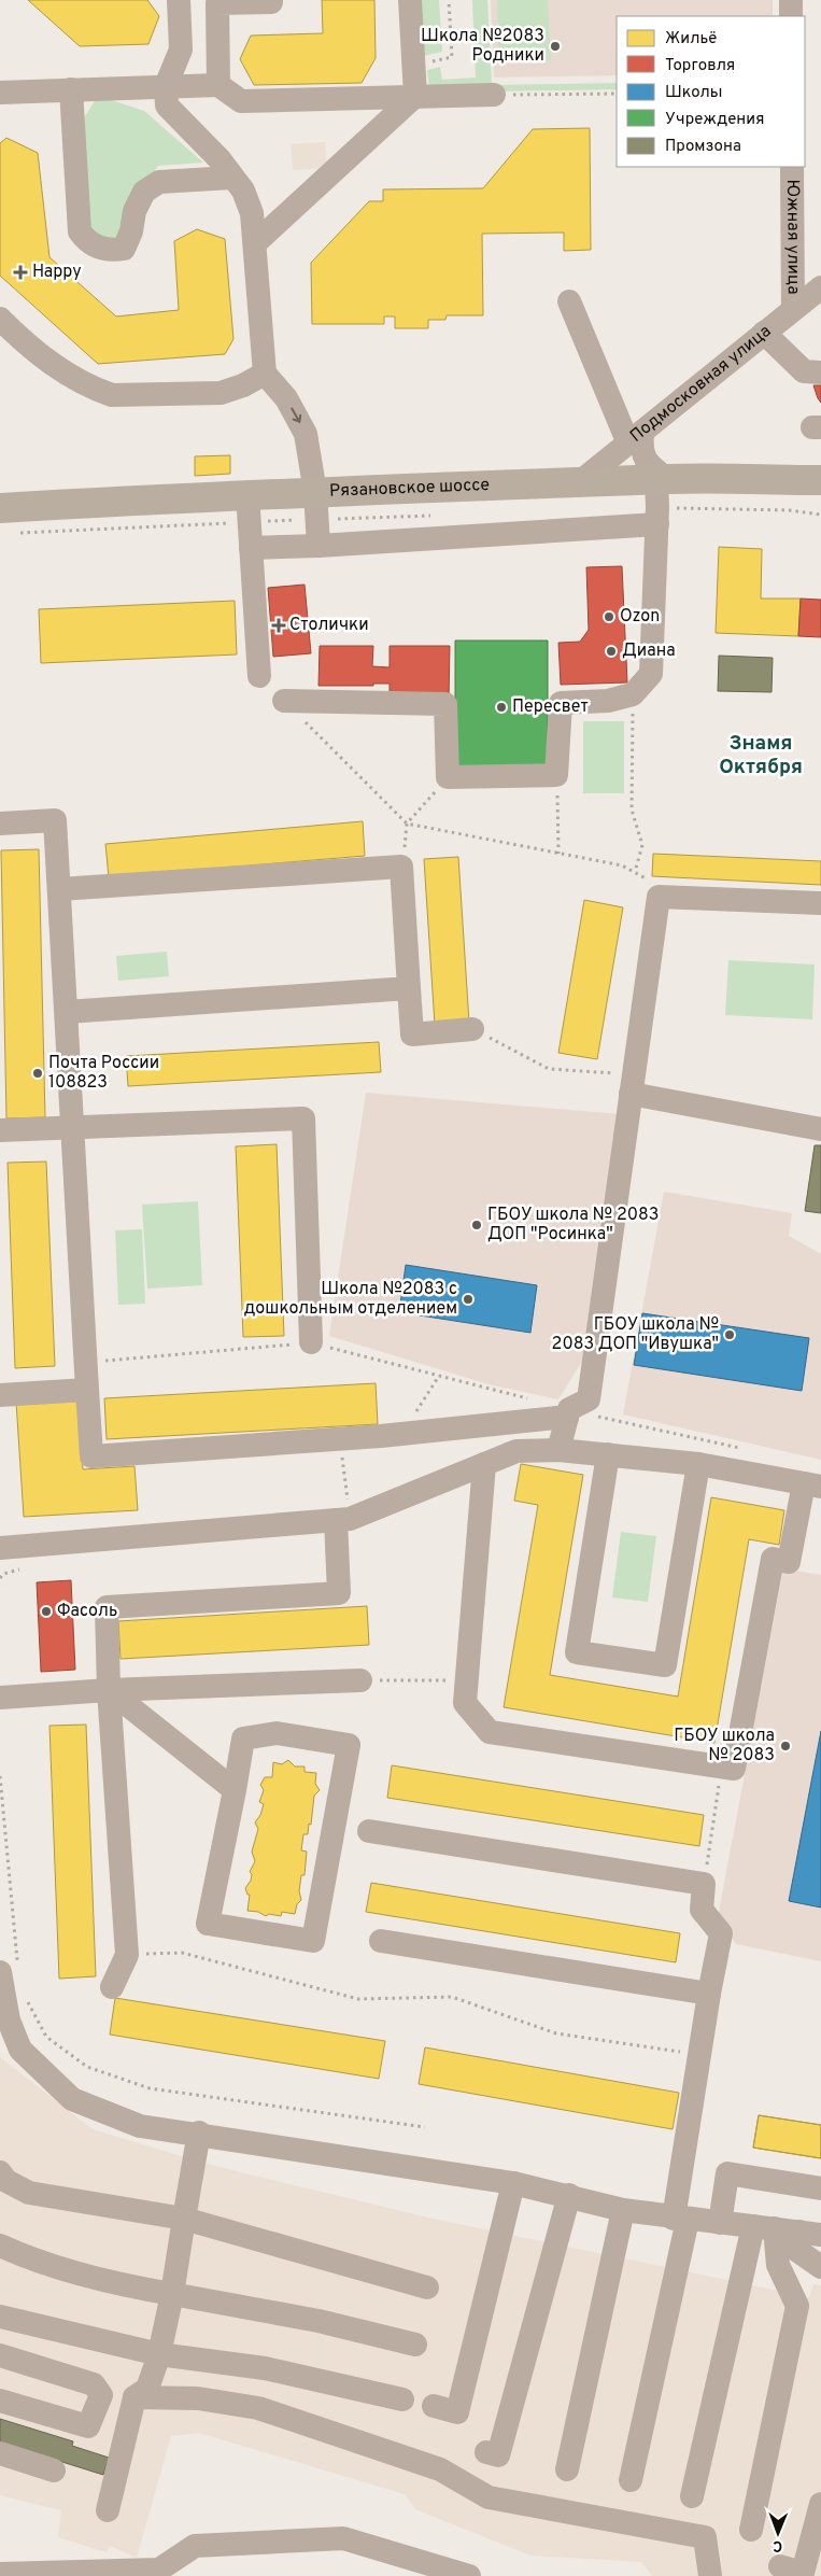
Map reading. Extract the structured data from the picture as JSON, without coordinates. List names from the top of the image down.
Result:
{
  "streets": {
    "main road": ["Рязановское шоссе"],
    "street": ["Южная улица", "Подмосковная улица"]
  },
  "crossings": [
    ["Южная улица", "Подмосковная улица"],
    ["Подмосковная улица", "Рязановское шоссе"]
  ],
  "districts": ["Знамя Октября"],
  "places": {
    "other": [
      "Школа №2083 Родники",
      "Ozon",
      "Диана",
      "Пересвет",
      "Почта России 108823",
      "ГБОУ школа № 2083 ДОП \"Росинка\"",
      "Школа №2083 с дошкольным отделением",
      "ГБОУ школа № 2083 ДОП \"Ивушка\"",
      "Фасоль",
      "ГБОУ школа № 2083"
    ],
    "health": ["Happy", "Столички"]
  },
  "legend": [
    "Жильё",
    "Торговля",
    "Школы",
    "Учреждения",
    "Промзона"
  ],
  "north": "bottom"
}
